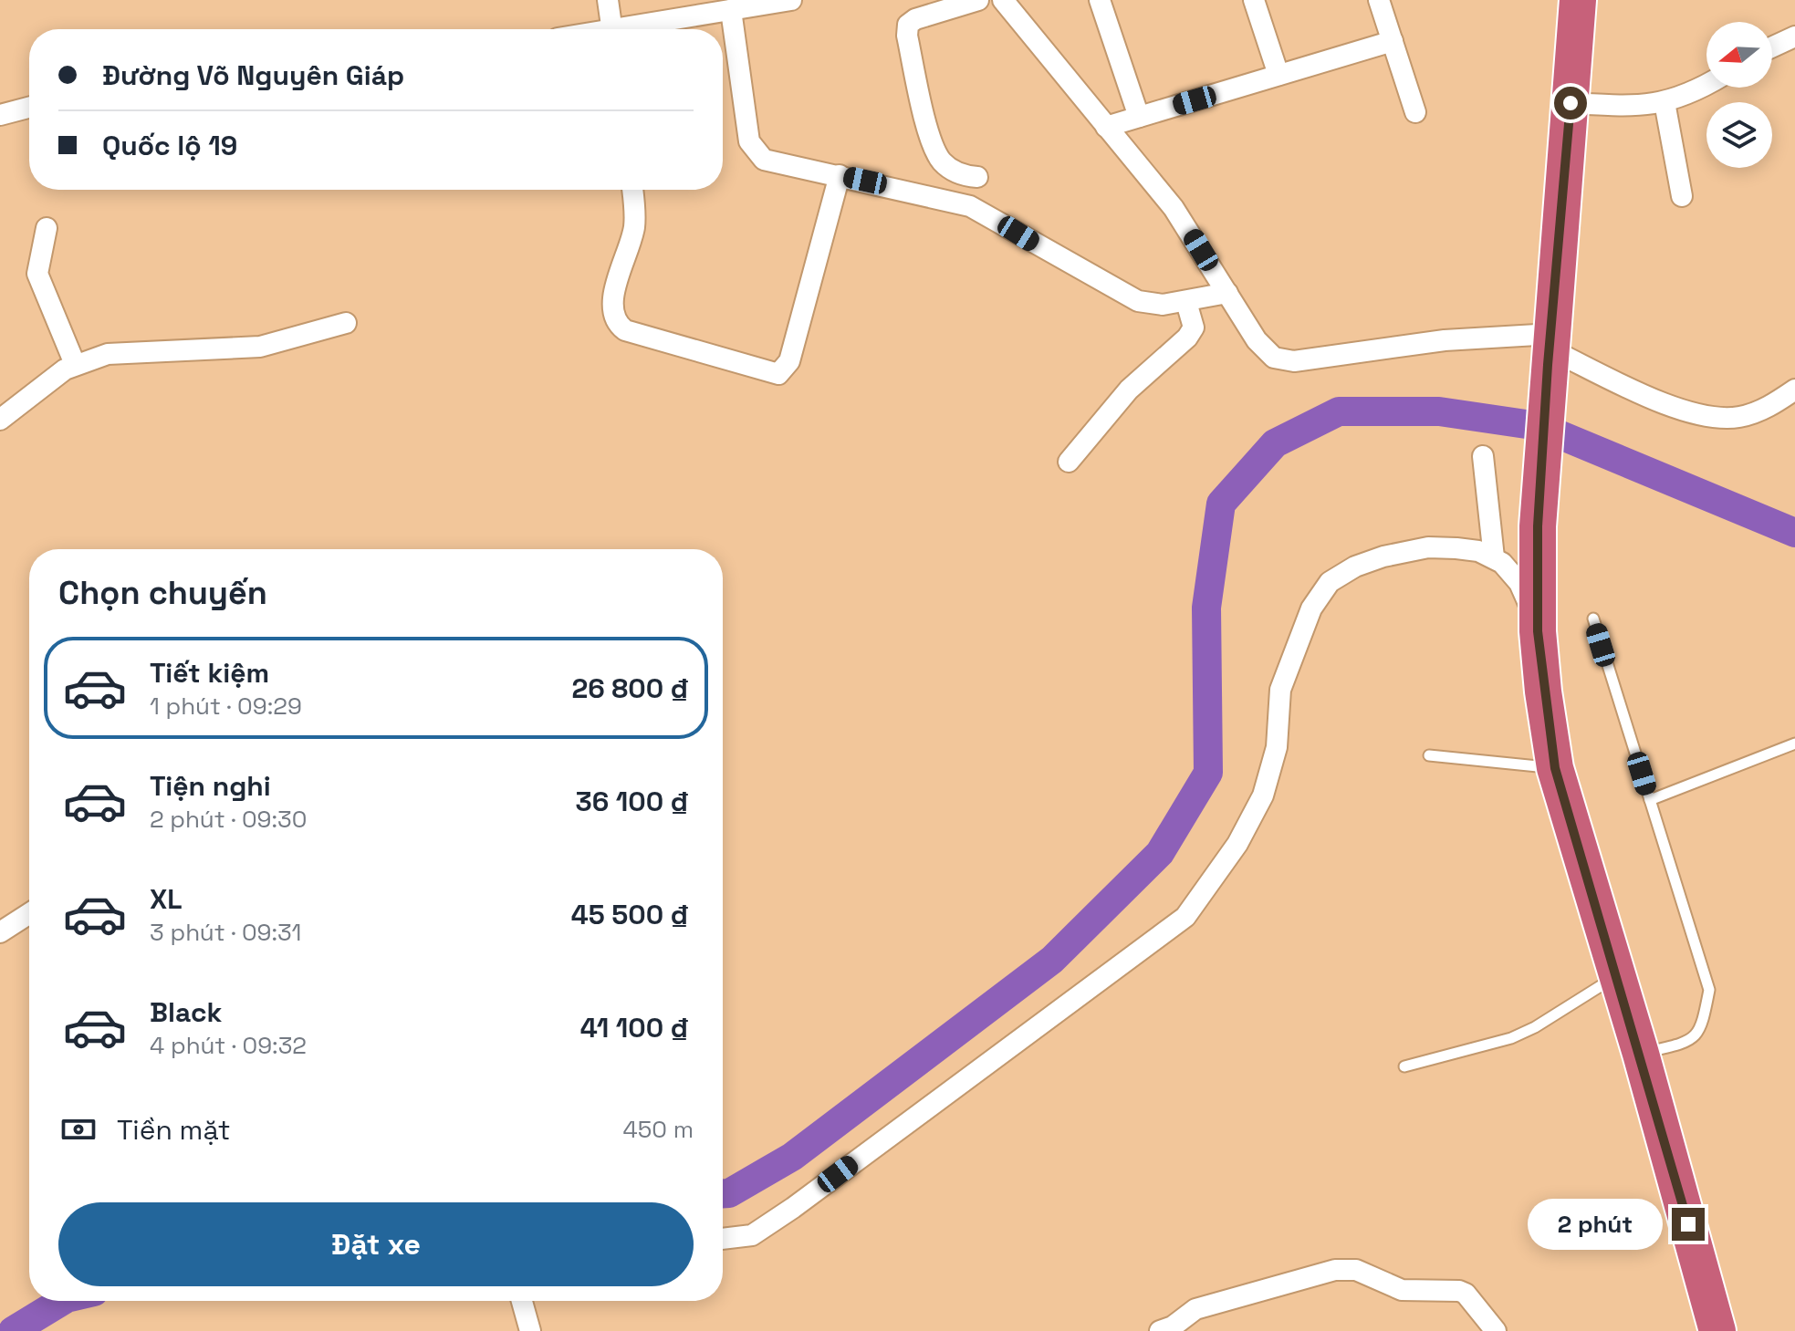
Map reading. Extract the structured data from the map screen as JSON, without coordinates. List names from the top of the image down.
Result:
{
  "north": "left",
  "page": {
    "banner": ["Đường Võ Nguyên Giáp", "Quốc lộ 19"],
    "heading": "Chọn chuyến",
    "list": [
      {
        "name": "Tiết kiệm",
        "note": "1 phút · 09:29",
        "value": "26 800 ₫"
      },
      {
        "name": "Tiện nghi",
        "note": "2 phút · 09:30",
        "value": "36 100 ₫"
      },
      {
        "name": "XL",
        "note": "3 phút · 09:31",
        "value": "45 500 ₫"
      },
      {
        "name": "Black",
        "note": "4 phút · 09:32",
        "value": "41 100 ₫"
      }
    ],
    "pay": ["Tiền mặt", "450 m"],
    "buttons": "Đặt xe",
    "bubble": "2 phút"
  }
}
